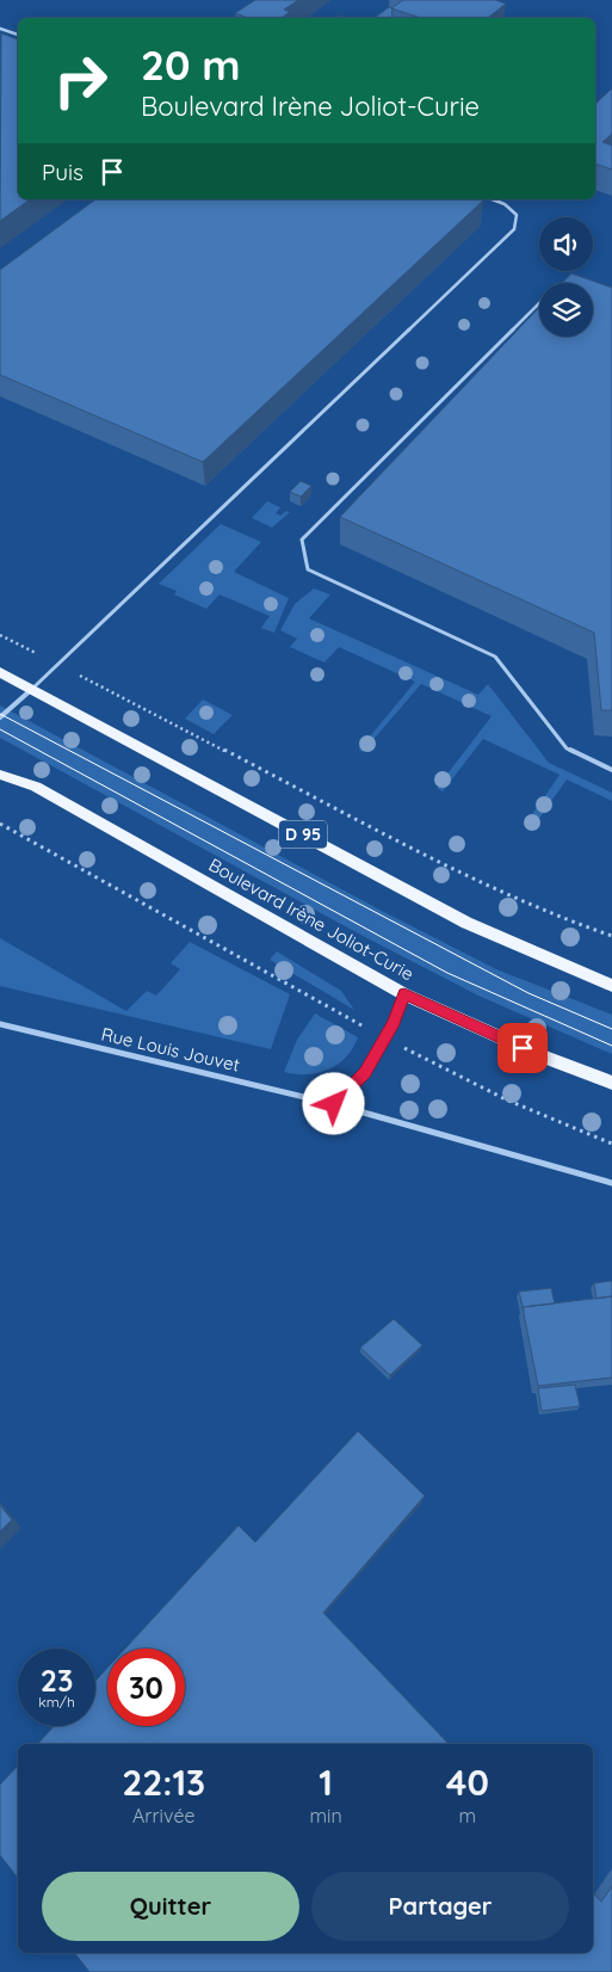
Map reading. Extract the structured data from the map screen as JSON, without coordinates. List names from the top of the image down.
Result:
{
  "streets": {
    "main road": ["D 95", "Boulevard Irène Joliot-Curie"],
    "street": ["Rue Louis Jouvet"]
  },
  "page": {
    "turn": ["20 m", "Boulevard Irène Joliot-Curie"],
    "then": "Puis",
    "speed": "23 km/h",
    "limit": "30",
    "eta": [
      "22:13",
      "Arrivée",
      "1",
      "min",
      "40",
      "m"
    ],
    "buttons": ["Quitter", "Partager"]
  }
}
